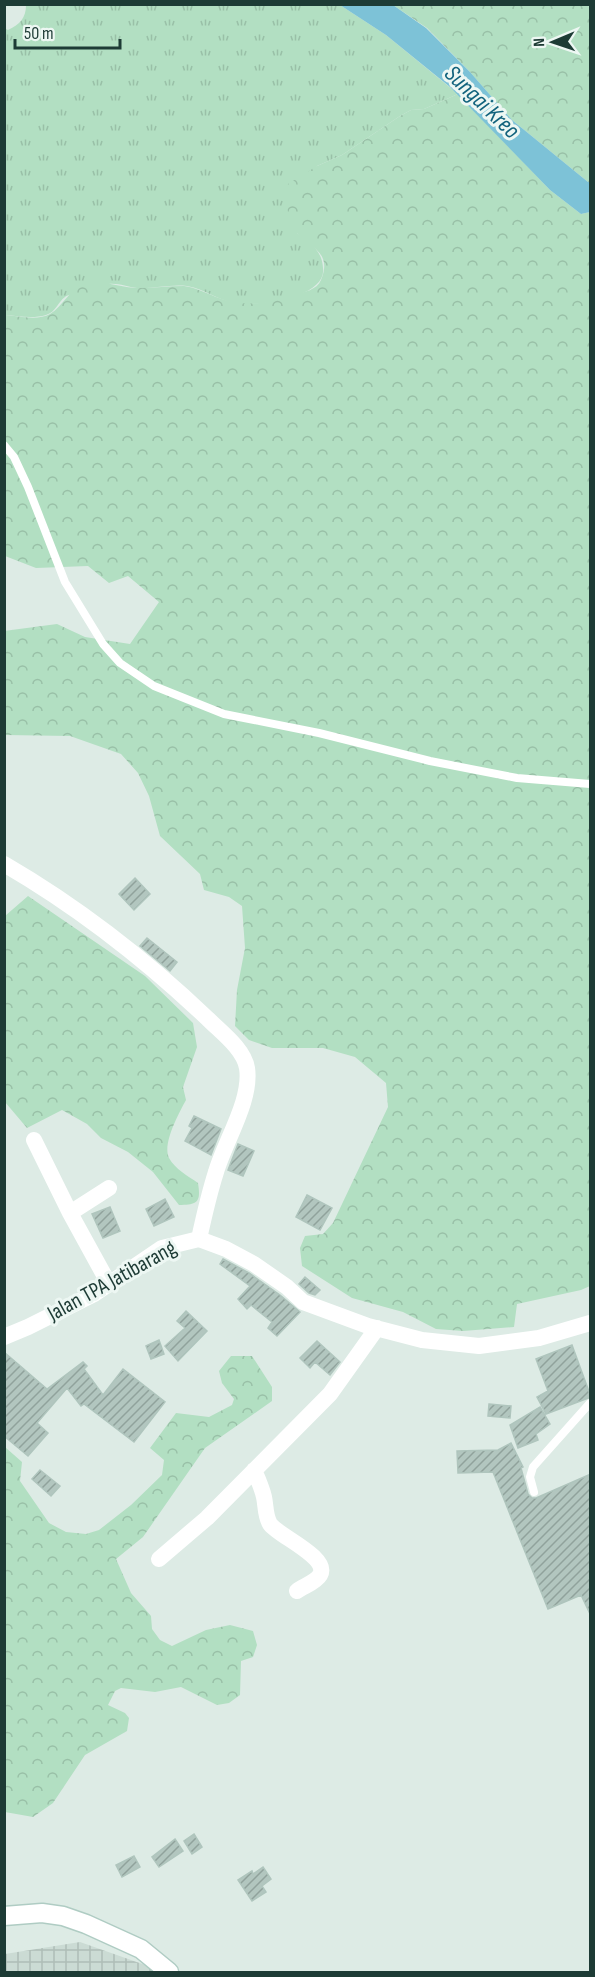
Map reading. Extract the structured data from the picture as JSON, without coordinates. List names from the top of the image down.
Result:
{
  "streets": {
    "street": ["Jalan TPA Jatibarang"]
  },
  "water": ["Sungai Kreo"],
  "scale_bar": "50 m",
  "north": "left"
}
